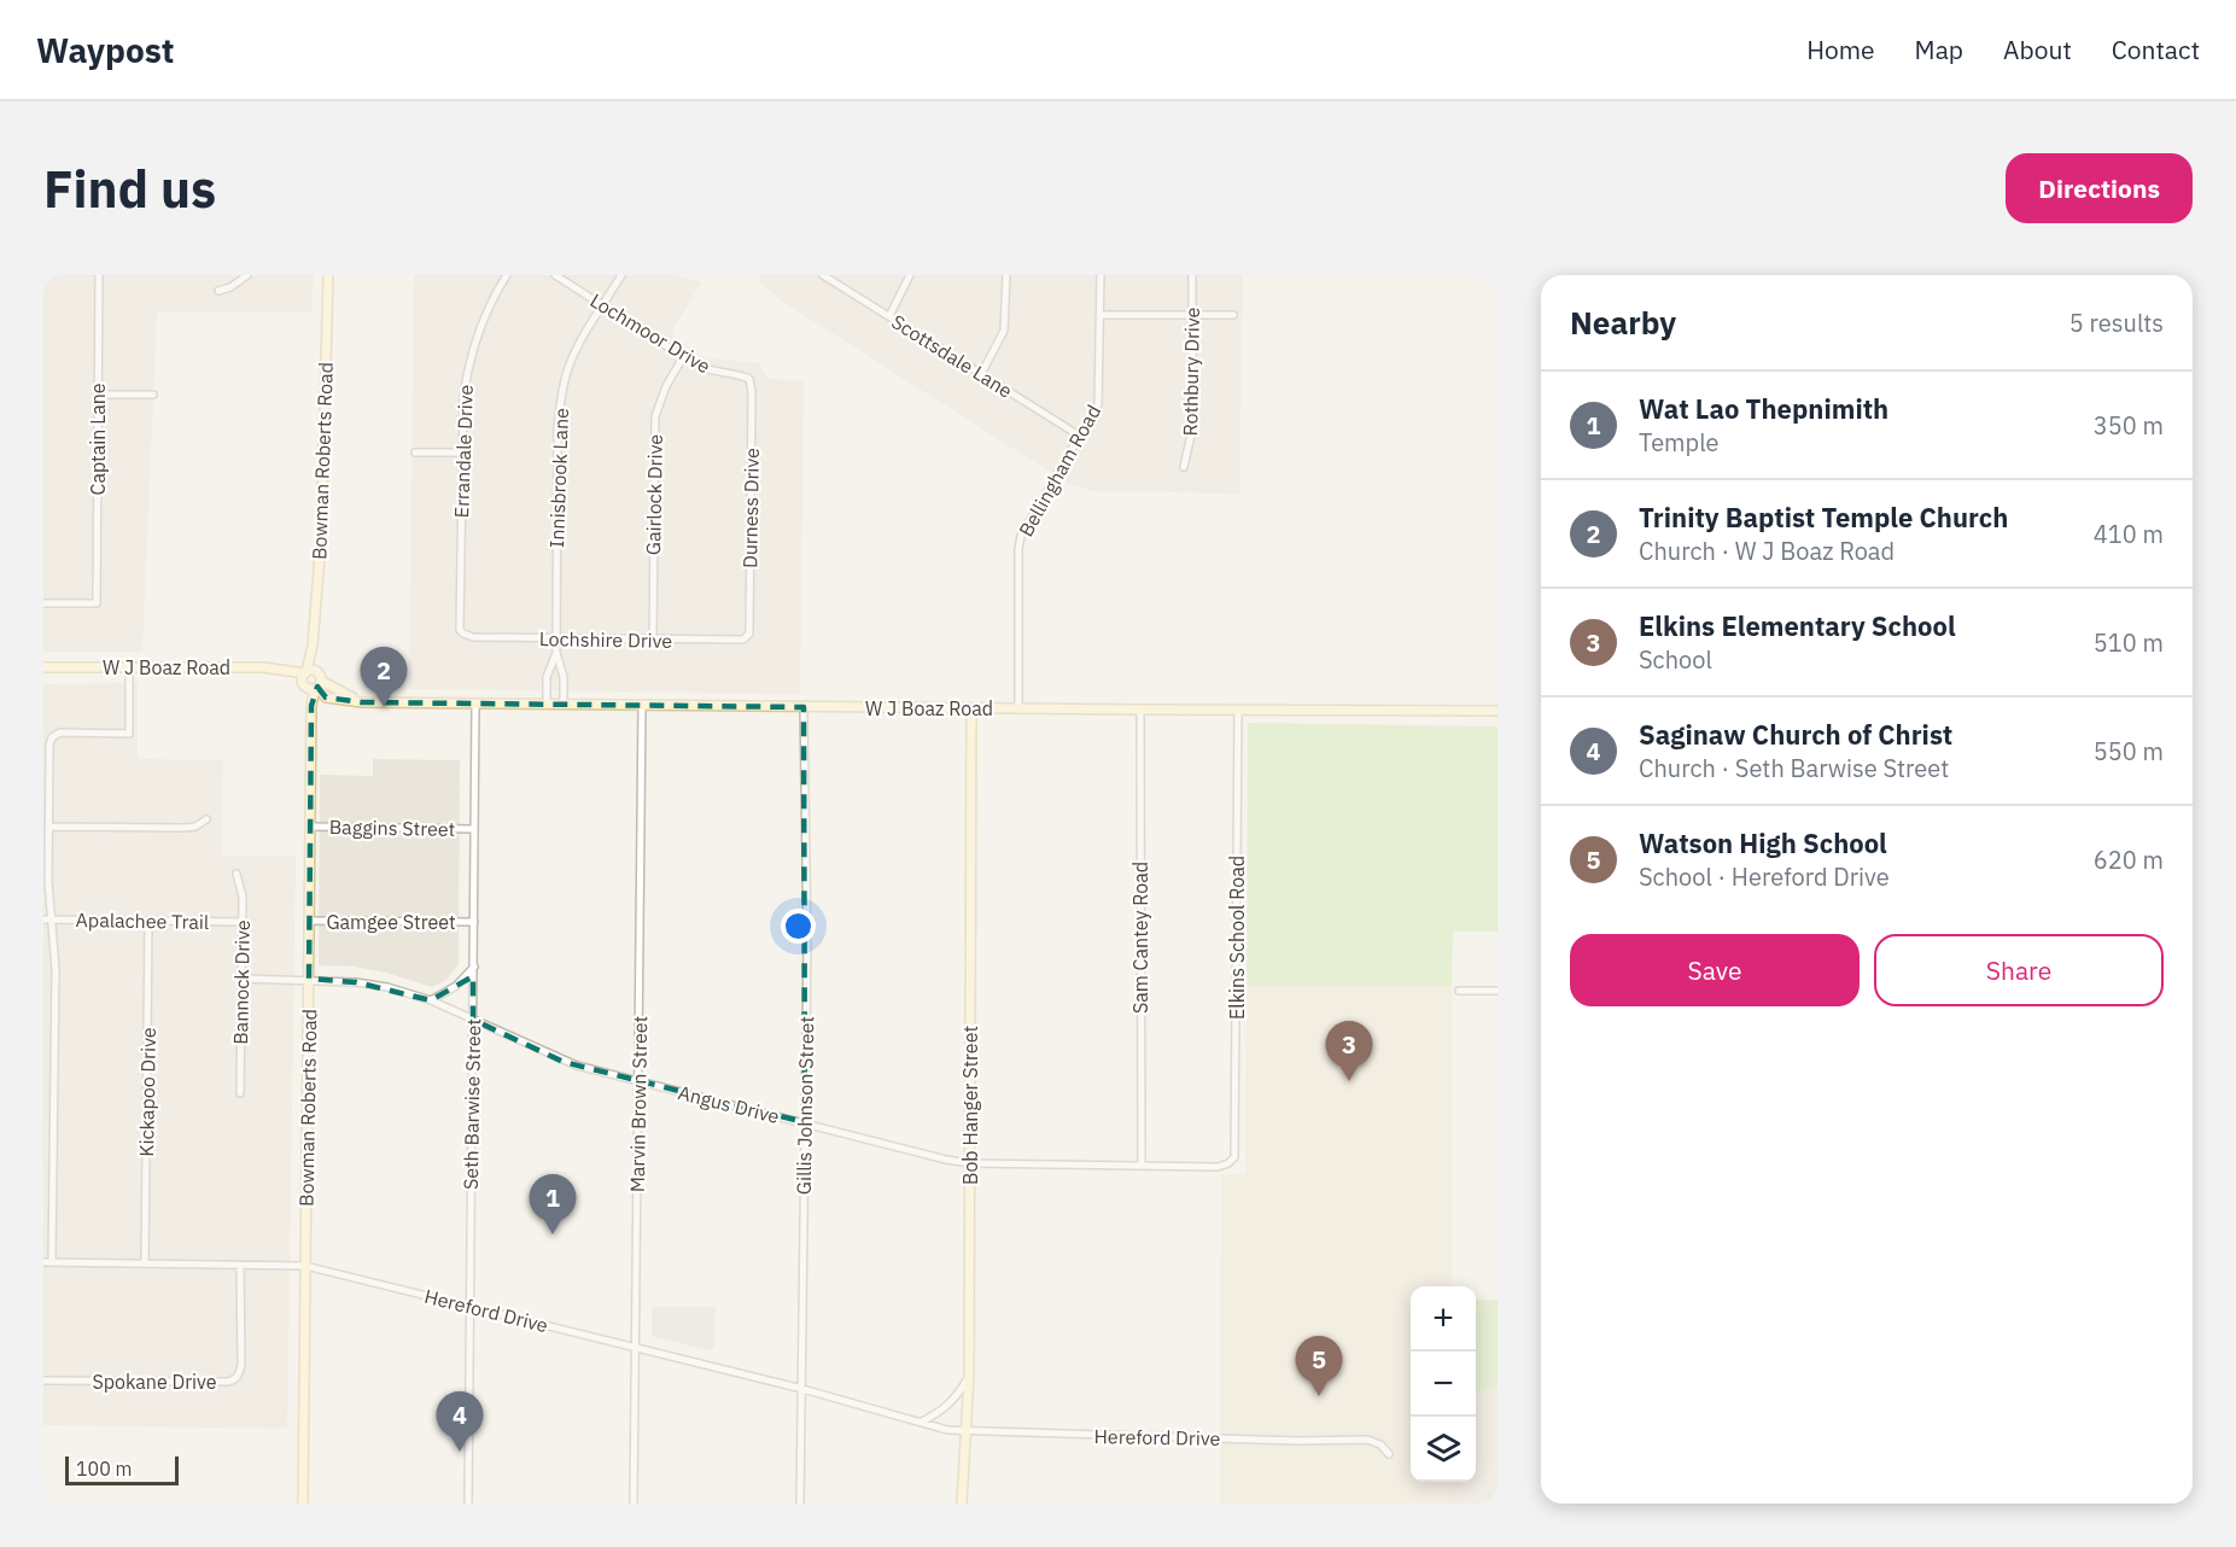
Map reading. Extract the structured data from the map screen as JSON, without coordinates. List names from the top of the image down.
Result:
{
  "streets": {
    "street": [
      "Lochmoor Drive",
      "Scottsdale Lane",
      "Rothbury Drive",
      "Captain Lane",
      "Errandale Drive",
      "Bowman Roberts Road",
      "Bellingham Road",
      "Innisbrook Lane",
      "Gairlock Drive",
      "Durness Drive",
      "Lochshire Drive",
      "W J Boaz Road",
      "Baggins Street",
      "Apalachee Trail",
      "Gamgee Street",
      "Sam Cantey Road",
      "Elkins School Road",
      "Bannock Drive",
      "Kickapoo Drive",
      "Seth Barwise Street",
      "Marvin Brown Street",
      "Angus Drive",
      "Gillis Johnson Street",
      "Bob Hanger Street",
      "Hereford Drive",
      "Spokane Drive"
    ]
  },
  "crossings": [
    ["Lochmoor Drive", "Innisbrook Lane"],
    ["Lochmoor Drive", "Gairlock Drive"],
    ["Lochmoor Drive", "Durness Drive"],
    ["Scottsdale Lane", "Bellingham Road"],
    ["Errandale Drive", "Lochshire Drive"],
    ["Bowman Roberts Road", "W J Boaz Road"],
    ["Bowman Roberts Road", "Baggins Street"],
    ["Bowman Roberts Road", "Gamgee Street"],
    ["Bowman Roberts Road", "Angus Drive"],
    ["Bowman Roberts Road", "Hereford Drive"],
    ["Bellingham Road", "W J Boaz Road"],
    ["Innisbrook Lane", "Lochshire Drive"],
    ["Innisbrook Lane", "W J Boaz Road"],
    ["Gairlock Drive", "Lochshire Drive"],
    ["Durness Drive", "Lochshire Drive"],
    ["W J Boaz Road", "Sam Cantey Road"],
    ["W J Boaz Road", "Elkins School Road"],
    ["W J Boaz Road", "Seth Barwise Street"],
    ["W J Boaz Road", "Marvin Brown Street"],
    ["W J Boaz Road", "Gillis Johnson Street"],
    ["W J Boaz Road", "Bob Hanger Street"],
    ["Baggins Street", "Seth Barwise Street"],
    ["Apalachee Trail", "Bannock Drive"],
    ["Apalachee Trail", "Kickapoo Drive"],
    ["Gamgee Street", "Seth Barwise Street"],
    ["Sam Cantey Road", "Angus Drive"],
    ["Elkins School Road", "Angus Drive"],
    ["Bannock Drive", "Angus Drive"],
    ["Kickapoo Drive", "Hereford Drive"],
    ["Seth Barwise Street", "Angus Drive"],
    ["Seth Barwise Street", "Hereford Drive"],
    ["Marvin Brown Street", "Angus Drive"],
    ["Marvin Brown Street", "Hereford Drive"],
    ["Angus Drive", "Gillis Johnson Street"],
    ["Angus Drive", "Bob Hanger Street"],
    ["Gillis Johnson Street", "Hereford Drive"],
    ["Bob Hanger Street", "Hereford Drive"],
    ["Hereford Drive", "Spokane Drive"]
  ],
  "scale_bar": "100 m",
  "page": {
    "header": "Waypost",
    "nav": [
      "Home",
      "Map",
      "About",
      "Contact"
    ],
    "buttons": [
      "Directions",
      ["Save", "Share"]
    ],
    "title": "Find us",
    "heading": ["Nearby", "5 results"],
    "list": [
      {
        "mark": "1",
        "name": "Wat Lao Thepnimith",
        "note": "Temple",
        "value": "350 m"
      },
      {
        "mark": "2",
        "name": "Trinity Baptist Temple Church",
        "note": "Church · W J Boaz Road",
        "value": "410 m"
      },
      {
        "mark": "3",
        "name": "Elkins Elementary School",
        "note": "School",
        "value": "510 m"
      },
      {
        "mark": "4",
        "name": "Saginaw Church of Christ",
        "note": "Church · Seth Barwise Street",
        "value": "550 m"
      },
      {
        "mark": "5",
        "name": "Watson High School",
        "note": "School · Hereford Drive",
        "value": "620 m"
      }
    ],
    "pins": [
      "2",
      "3",
      "1",
      "5",
      "4"
    ],
    "map_buttons": ["+", "−"],
    "scale": "100 m"
  }
}
